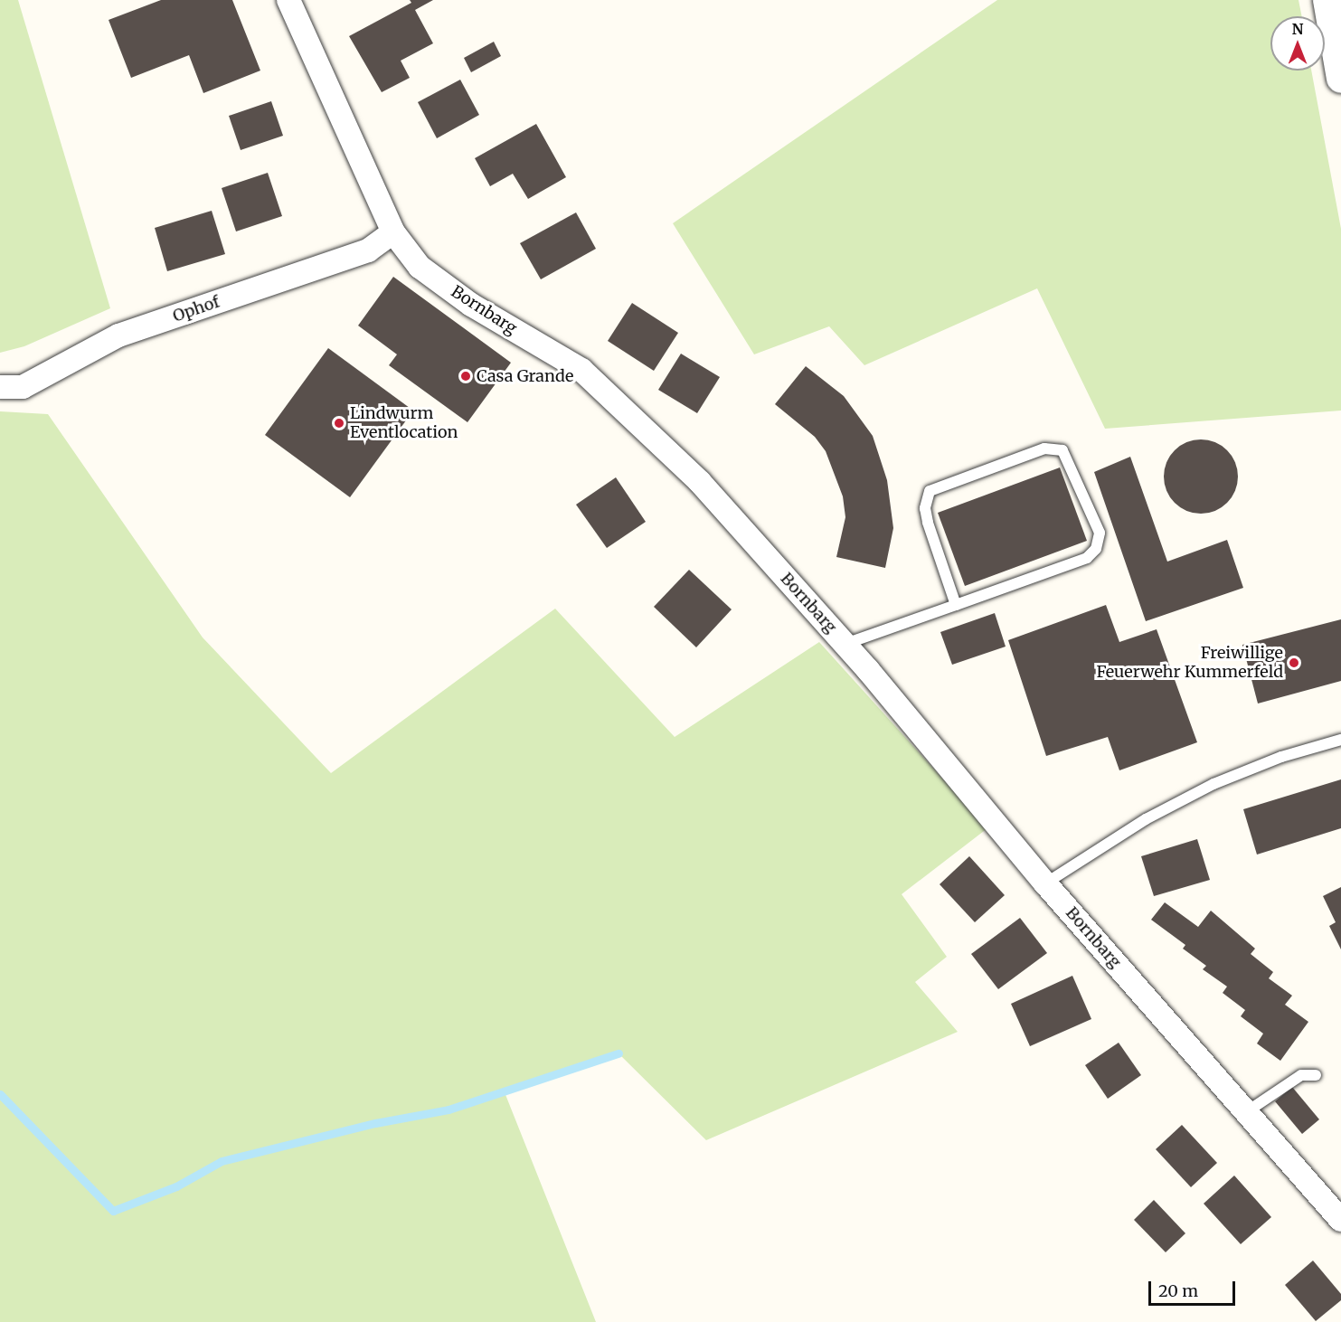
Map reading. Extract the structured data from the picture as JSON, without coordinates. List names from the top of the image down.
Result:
{
  "streets": {
    "street": ["Ophof", "Bornbarg"]
  },
  "crossings": [
    ["Ophof", "Bornbarg"]
  ],
  "places": ["Casa Grande", "Lindwurm Eventlocation", "Freiwillige Feuerwehr Kummerfeld"],
  "scale_bar": "20 m",
  "north": "top"
}
